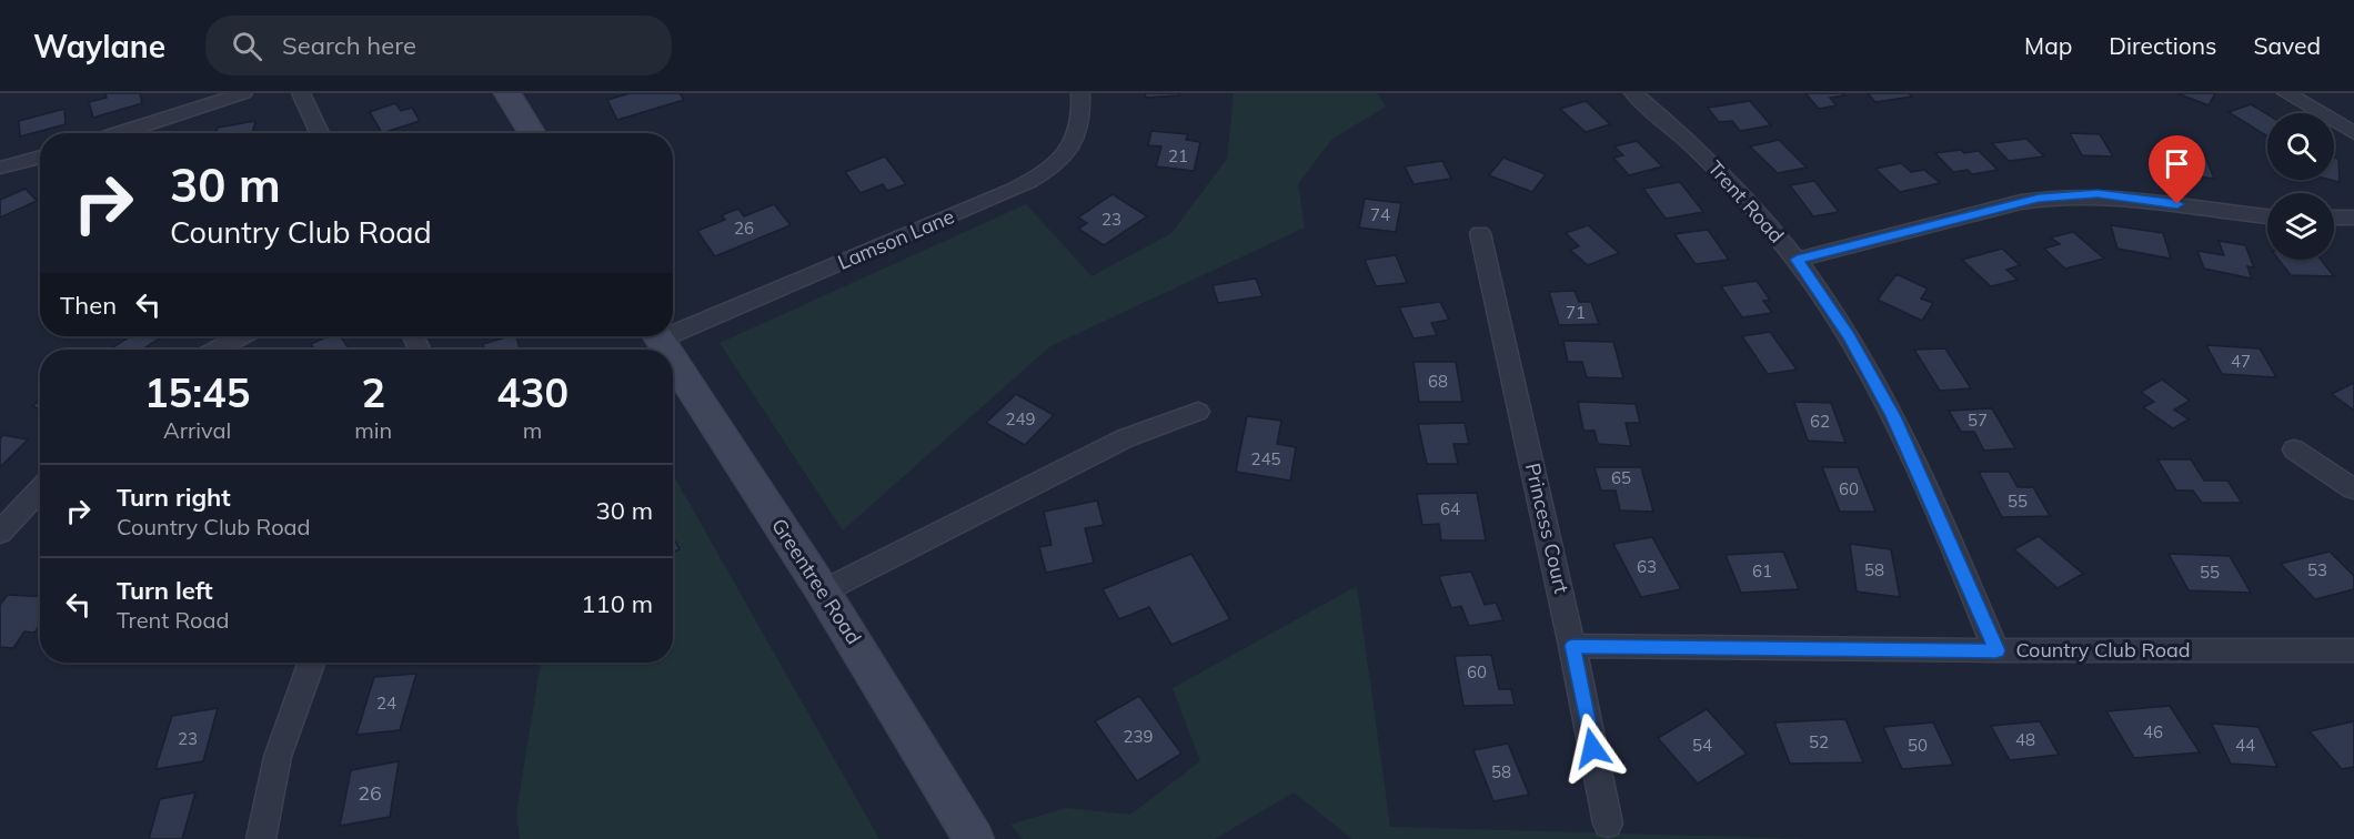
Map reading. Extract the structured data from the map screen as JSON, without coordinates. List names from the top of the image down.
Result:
{
  "streets": {
    "street": [
      "Trent Road",
      "Lamson Lane",
      "Princess Court",
      "Greentree Road",
      "Country Club Road"
    ]
  },
  "crossings": [
    ["Trent Road", "Country Club Road"],
    ["Princess Court", "Country Club Road"]
  ],
  "house_numbers": [
    "21",
    "74",
    "23",
    "26",
    "71",
    "47",
    "68",
    "249",
    "57",
    "62",
    "245",
    "65",
    "60",
    "55",
    "64",
    "63",
    "58",
    "53",
    "61",
    "55",
    "60",
    "24",
    "46",
    "239",
    "23",
    "48",
    "52",
    "54",
    "50",
    "44",
    "58",
    "26"
  ],
  "page": {
    "header": "Waylane",
    "search": "Search here",
    "nav": ["Map", "Directions", "Saved"],
    "turn": ["30 m", "Country Club Road"],
    "then": "Then",
    "eta": [
      "15:45",
      "Arrival",
      "2",
      "min",
      "430",
      "m"
    ],
    "list": [
      {
        "name": "Turn right",
        "note": "Country Club Road",
        "value": "30 m"
      },
      {
        "name": "Turn left",
        "note": "Trent Road",
        "value": "110 m"
      }
    ]
  }
}
